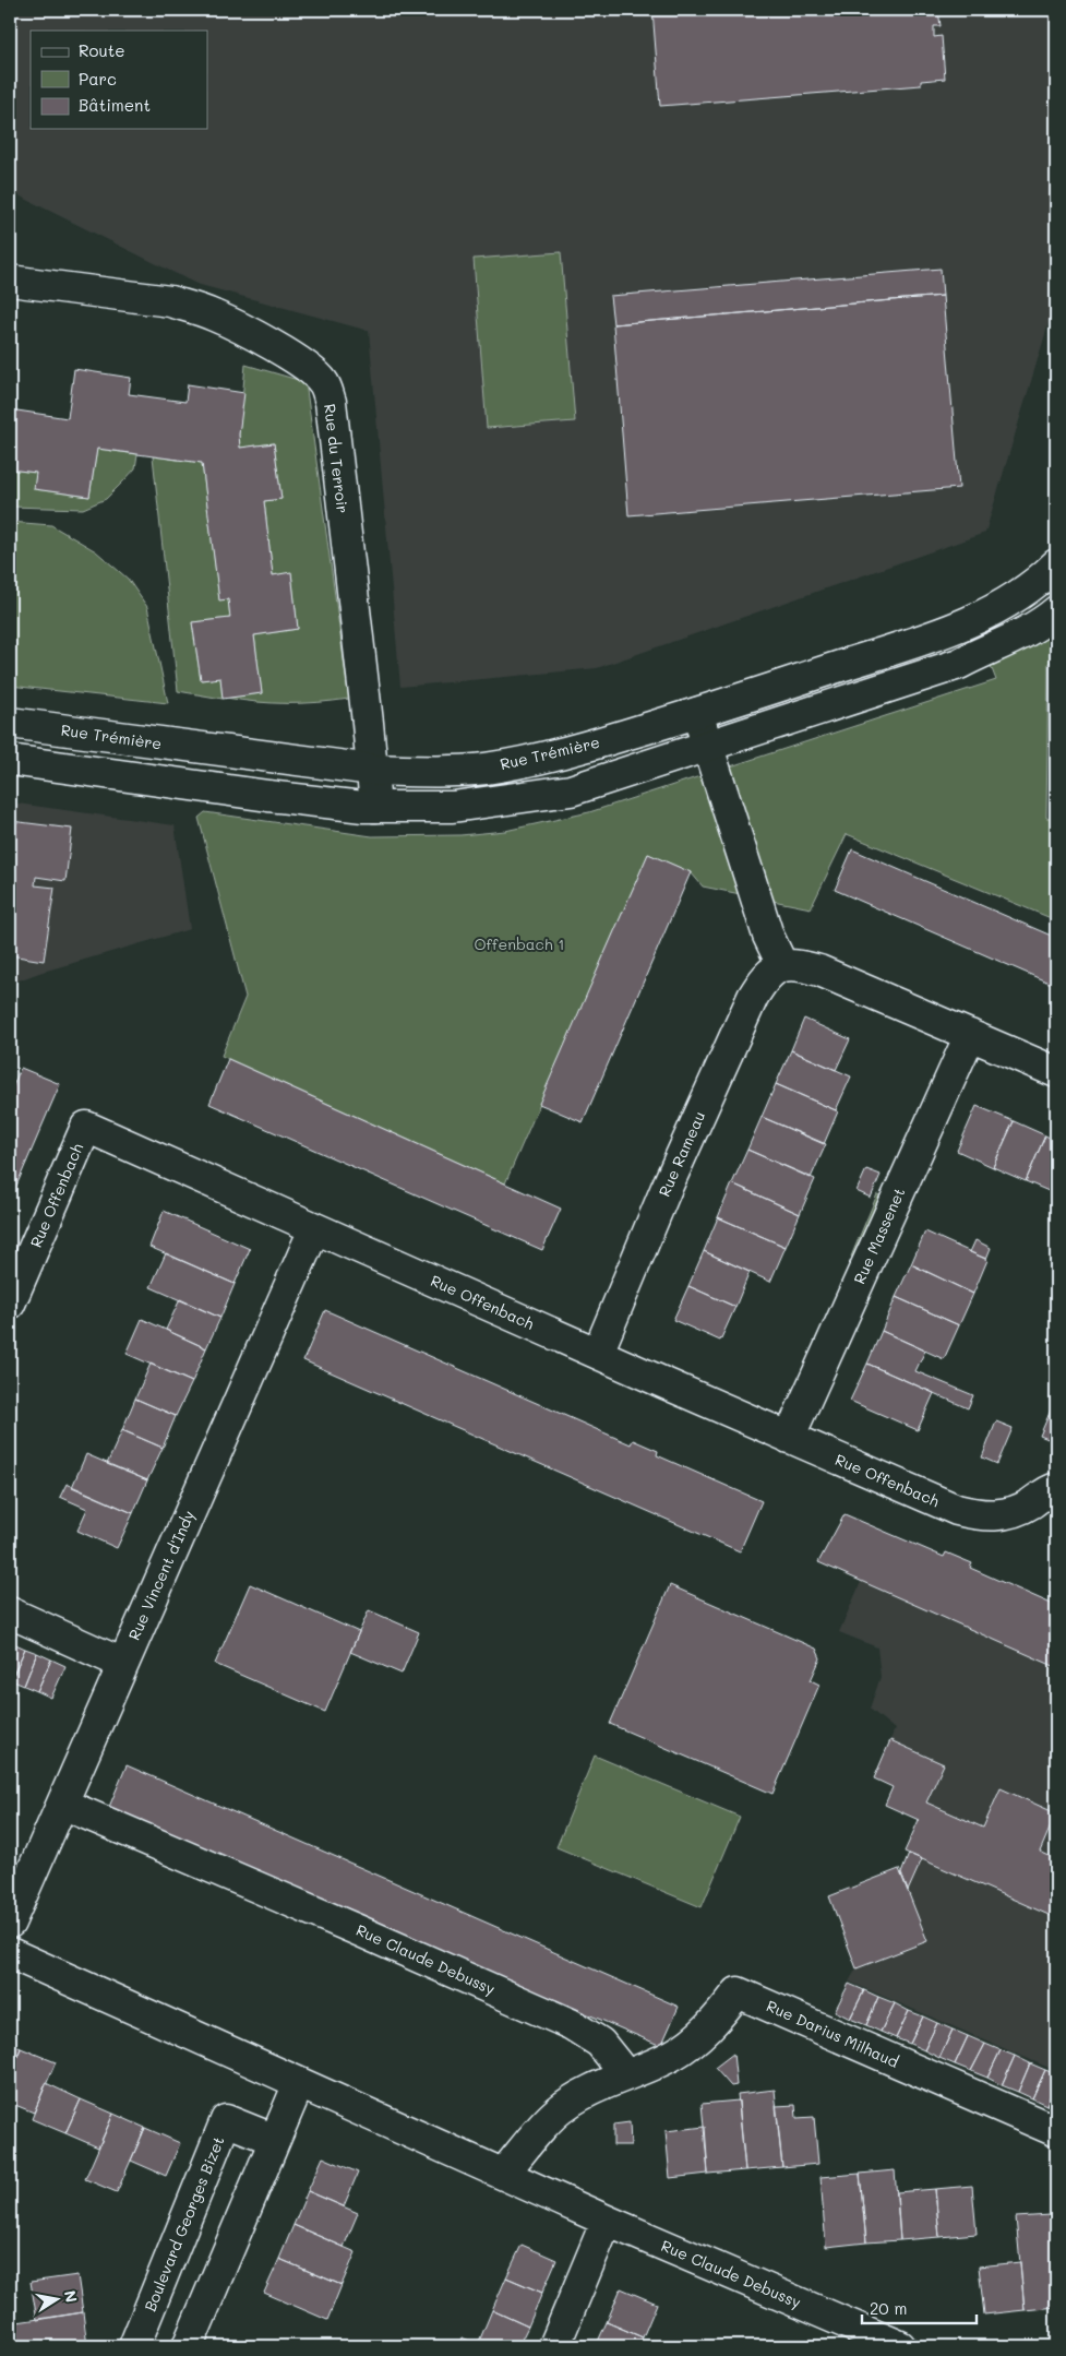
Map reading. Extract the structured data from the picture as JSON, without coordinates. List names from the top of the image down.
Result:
{
  "streets": {
    "street": [
      "Rue du Terroir",
      "Rue Trémière",
      "Rue Rameau",
      "Rue Offenbach",
      "Rue Massenet",
      "Rue Vincent d'Indy",
      "Rue Claude Debussy",
      "Rue Darius Milhaud",
      "Boulevard Georges Bizet"
    ]
  },
  "crossings": [
    ["Rue du Terroir", "Rue Trémière"],
    ["Rue Rameau", "Rue Offenbach"],
    ["Rue Offenbach", "Rue Massenet"],
    ["Rue Offenbach", "Rue Vincent d'Indy"],
    ["Rue Vincent d'Indy", "Rue Claude Debussy"],
    ["Rue Claude Debussy", "Rue Darius Milhaud"]
  ],
  "parks": ["Offenbach 1"],
  "legend": ["Route", "Parc", "Bâtiment"],
  "scale_bar": "20 m",
  "north": "right"
}
